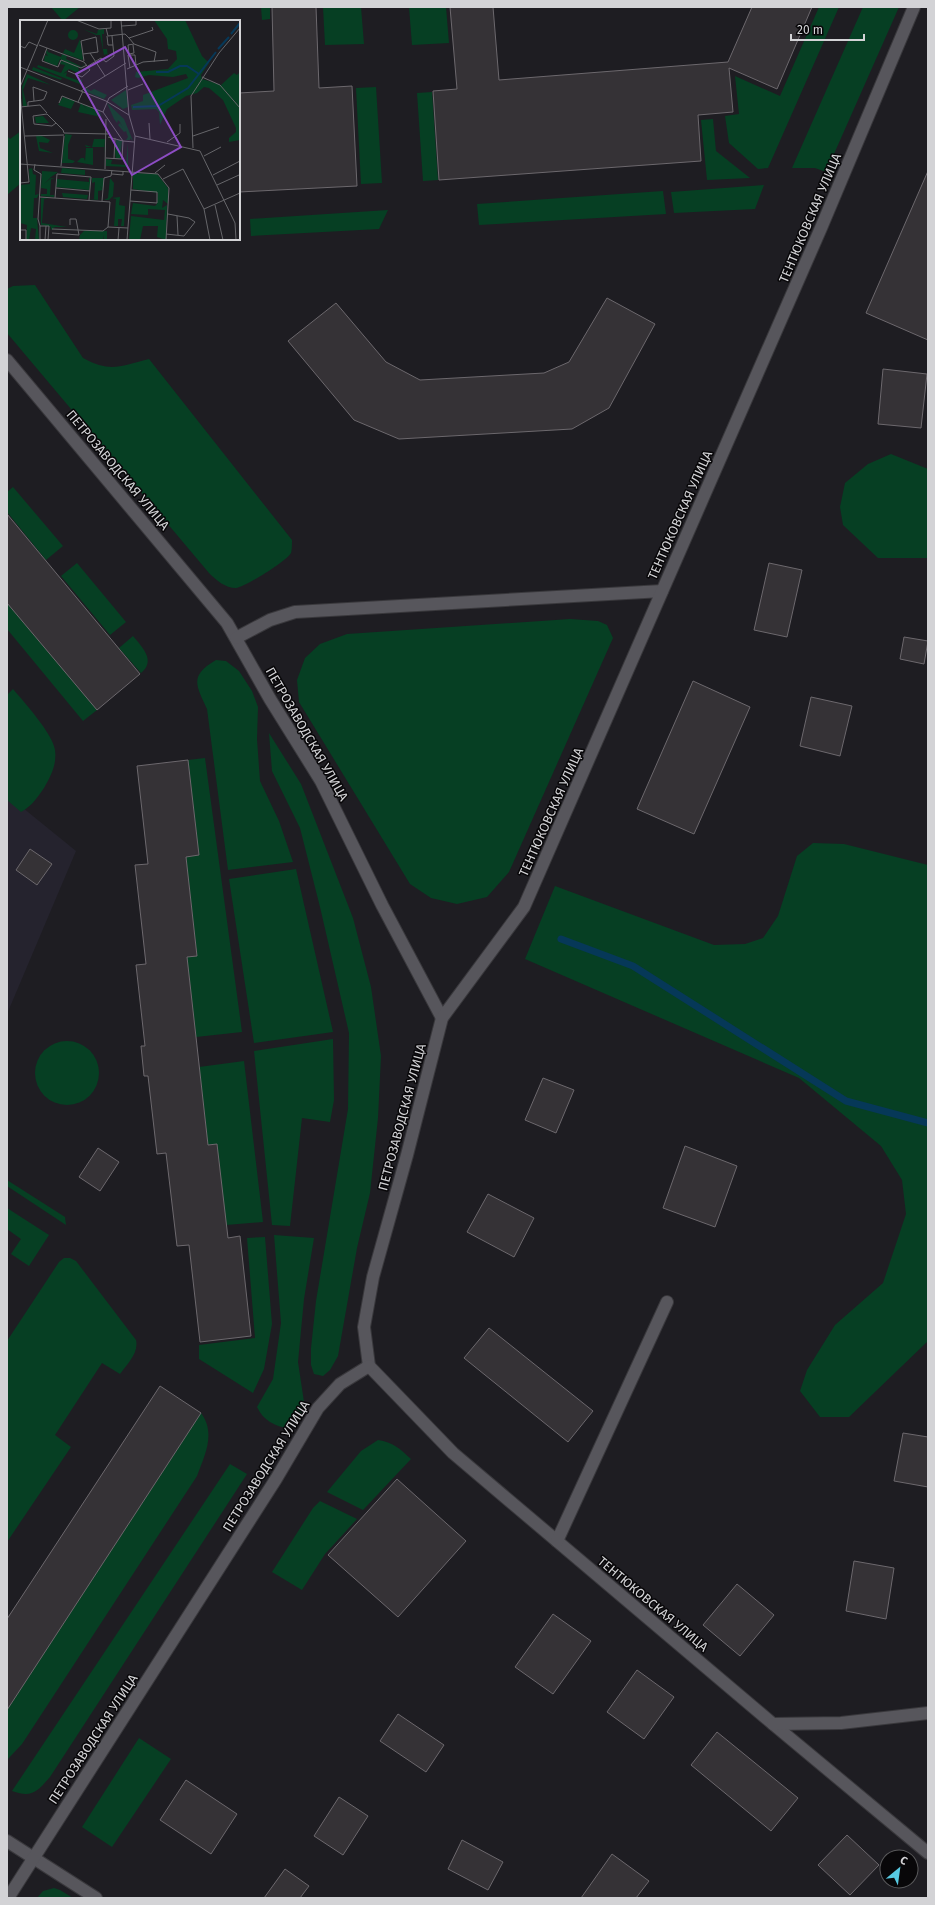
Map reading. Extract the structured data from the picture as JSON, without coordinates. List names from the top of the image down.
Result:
{
  "streets": {
    "street": ["ТЕНТЮКОВСКАЯ УЛИЦА", "ПЕТРОЗАВОДСКАЯ УЛИЦА"]
  },
  "crossings": [
    ["ТЕНТЮКОВСКАЯ УЛИЦА", "ПЕТРОЗАВОДСКАЯ УЛИЦА"]
  ],
  "scale_bar": "20 m",
  "north": "top right"
}
